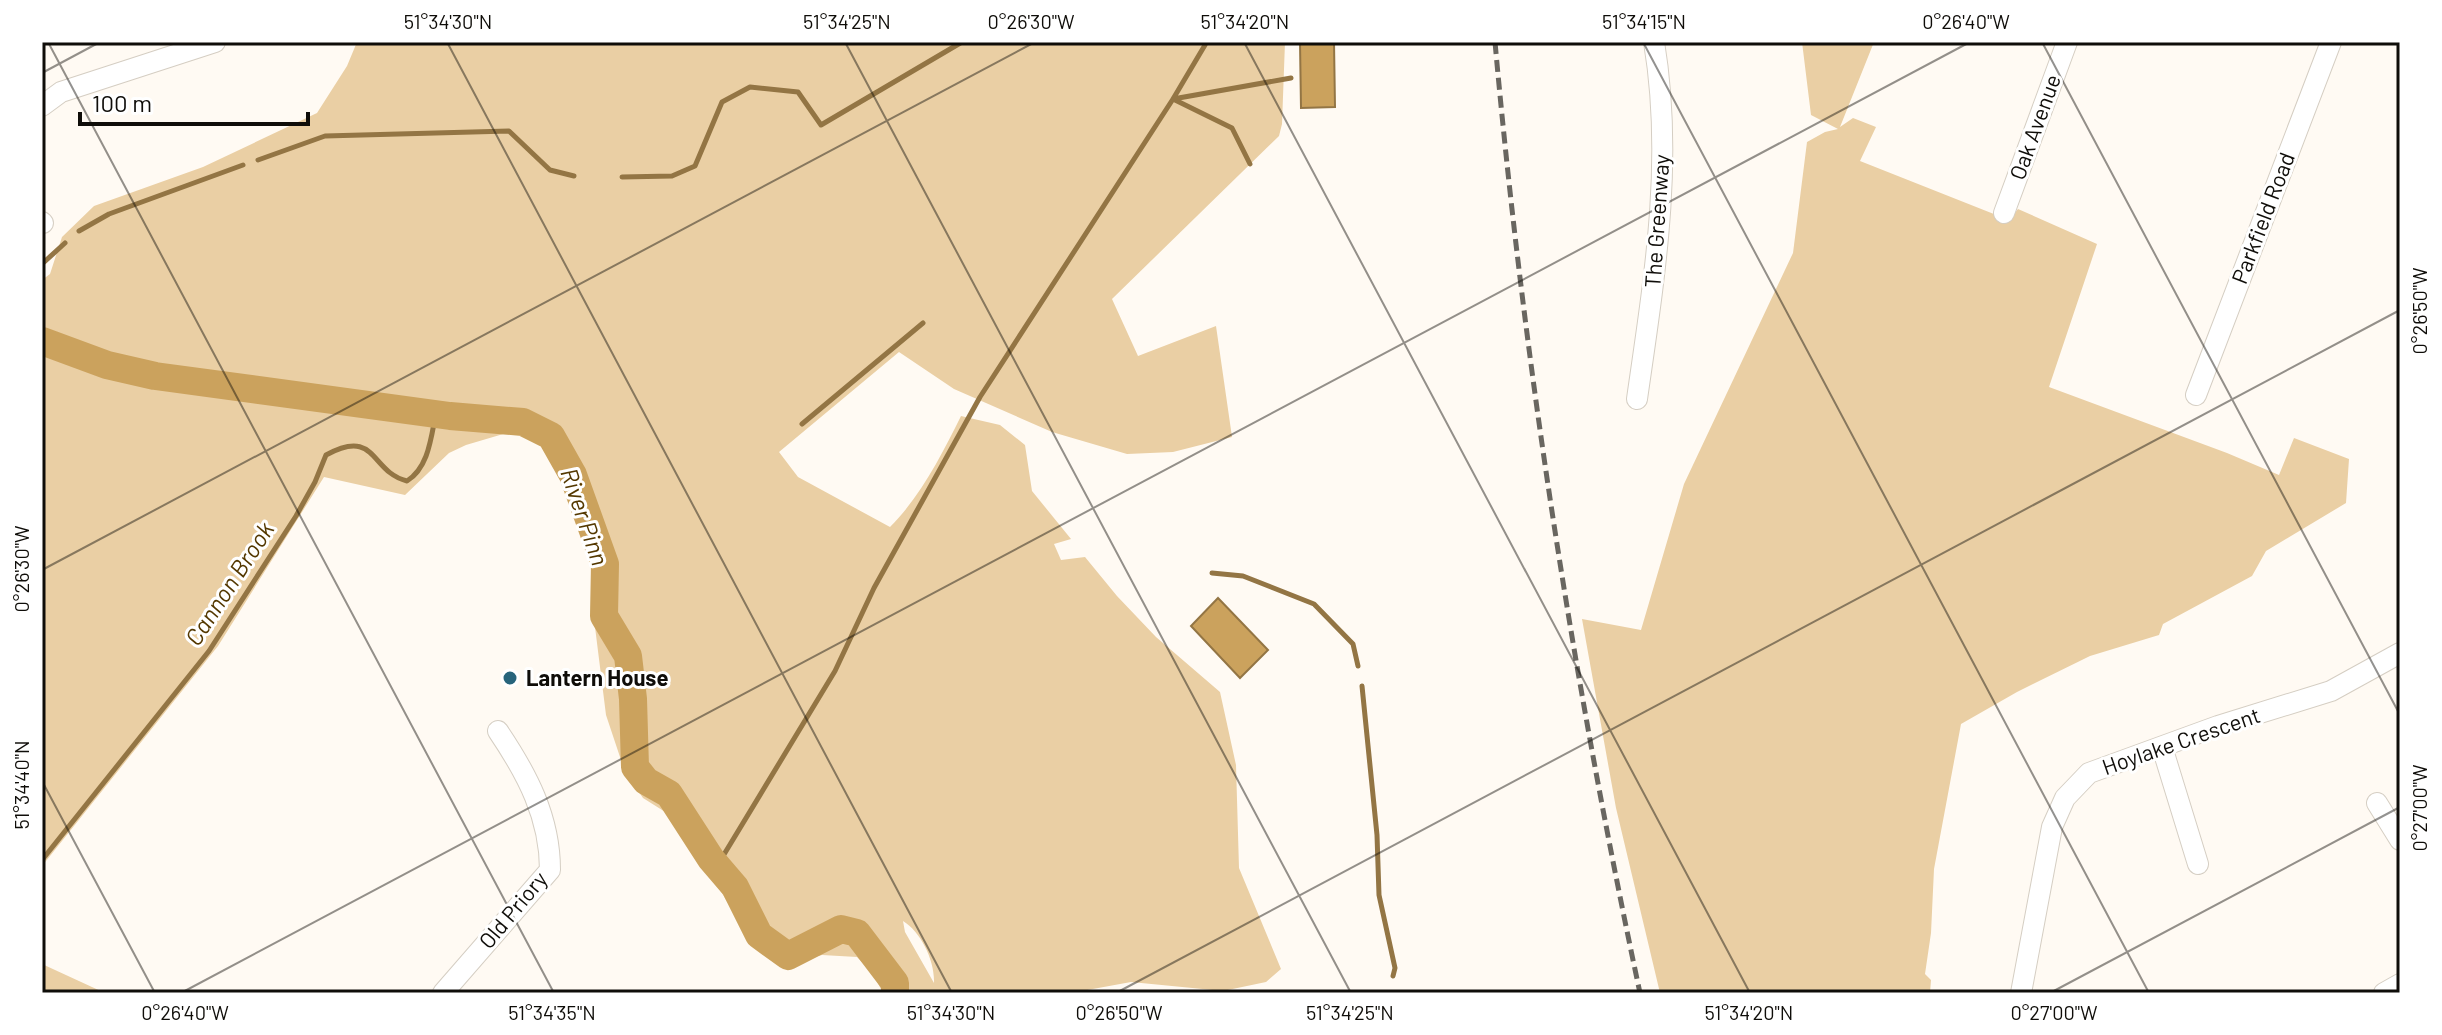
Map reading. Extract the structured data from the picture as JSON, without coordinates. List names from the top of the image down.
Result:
{
  "streets": {
    "street": [
      "Oak Avenue",
      "Parkfield Road",
      "The Greenway",
      "Hoylake Crescent",
      "Old Priory"
    ]
  },
  "water": ["River Pinn", "Cannon Brook"],
  "places": ["Lantern House"],
  "scale_bar": "100 m",
  "coordinates": [
    "51°34'30\"N",
    "51°34'25\"N",
    "0°26'30\"W",
    "51°34'20\"N",
    "51°34'15\"N",
    "0°26'40\"W",
    "0°26'50\"W",
    "51°34'40\"N",
    "0°27'00\"W",
    "51°34'35\"N"
  ]
}
